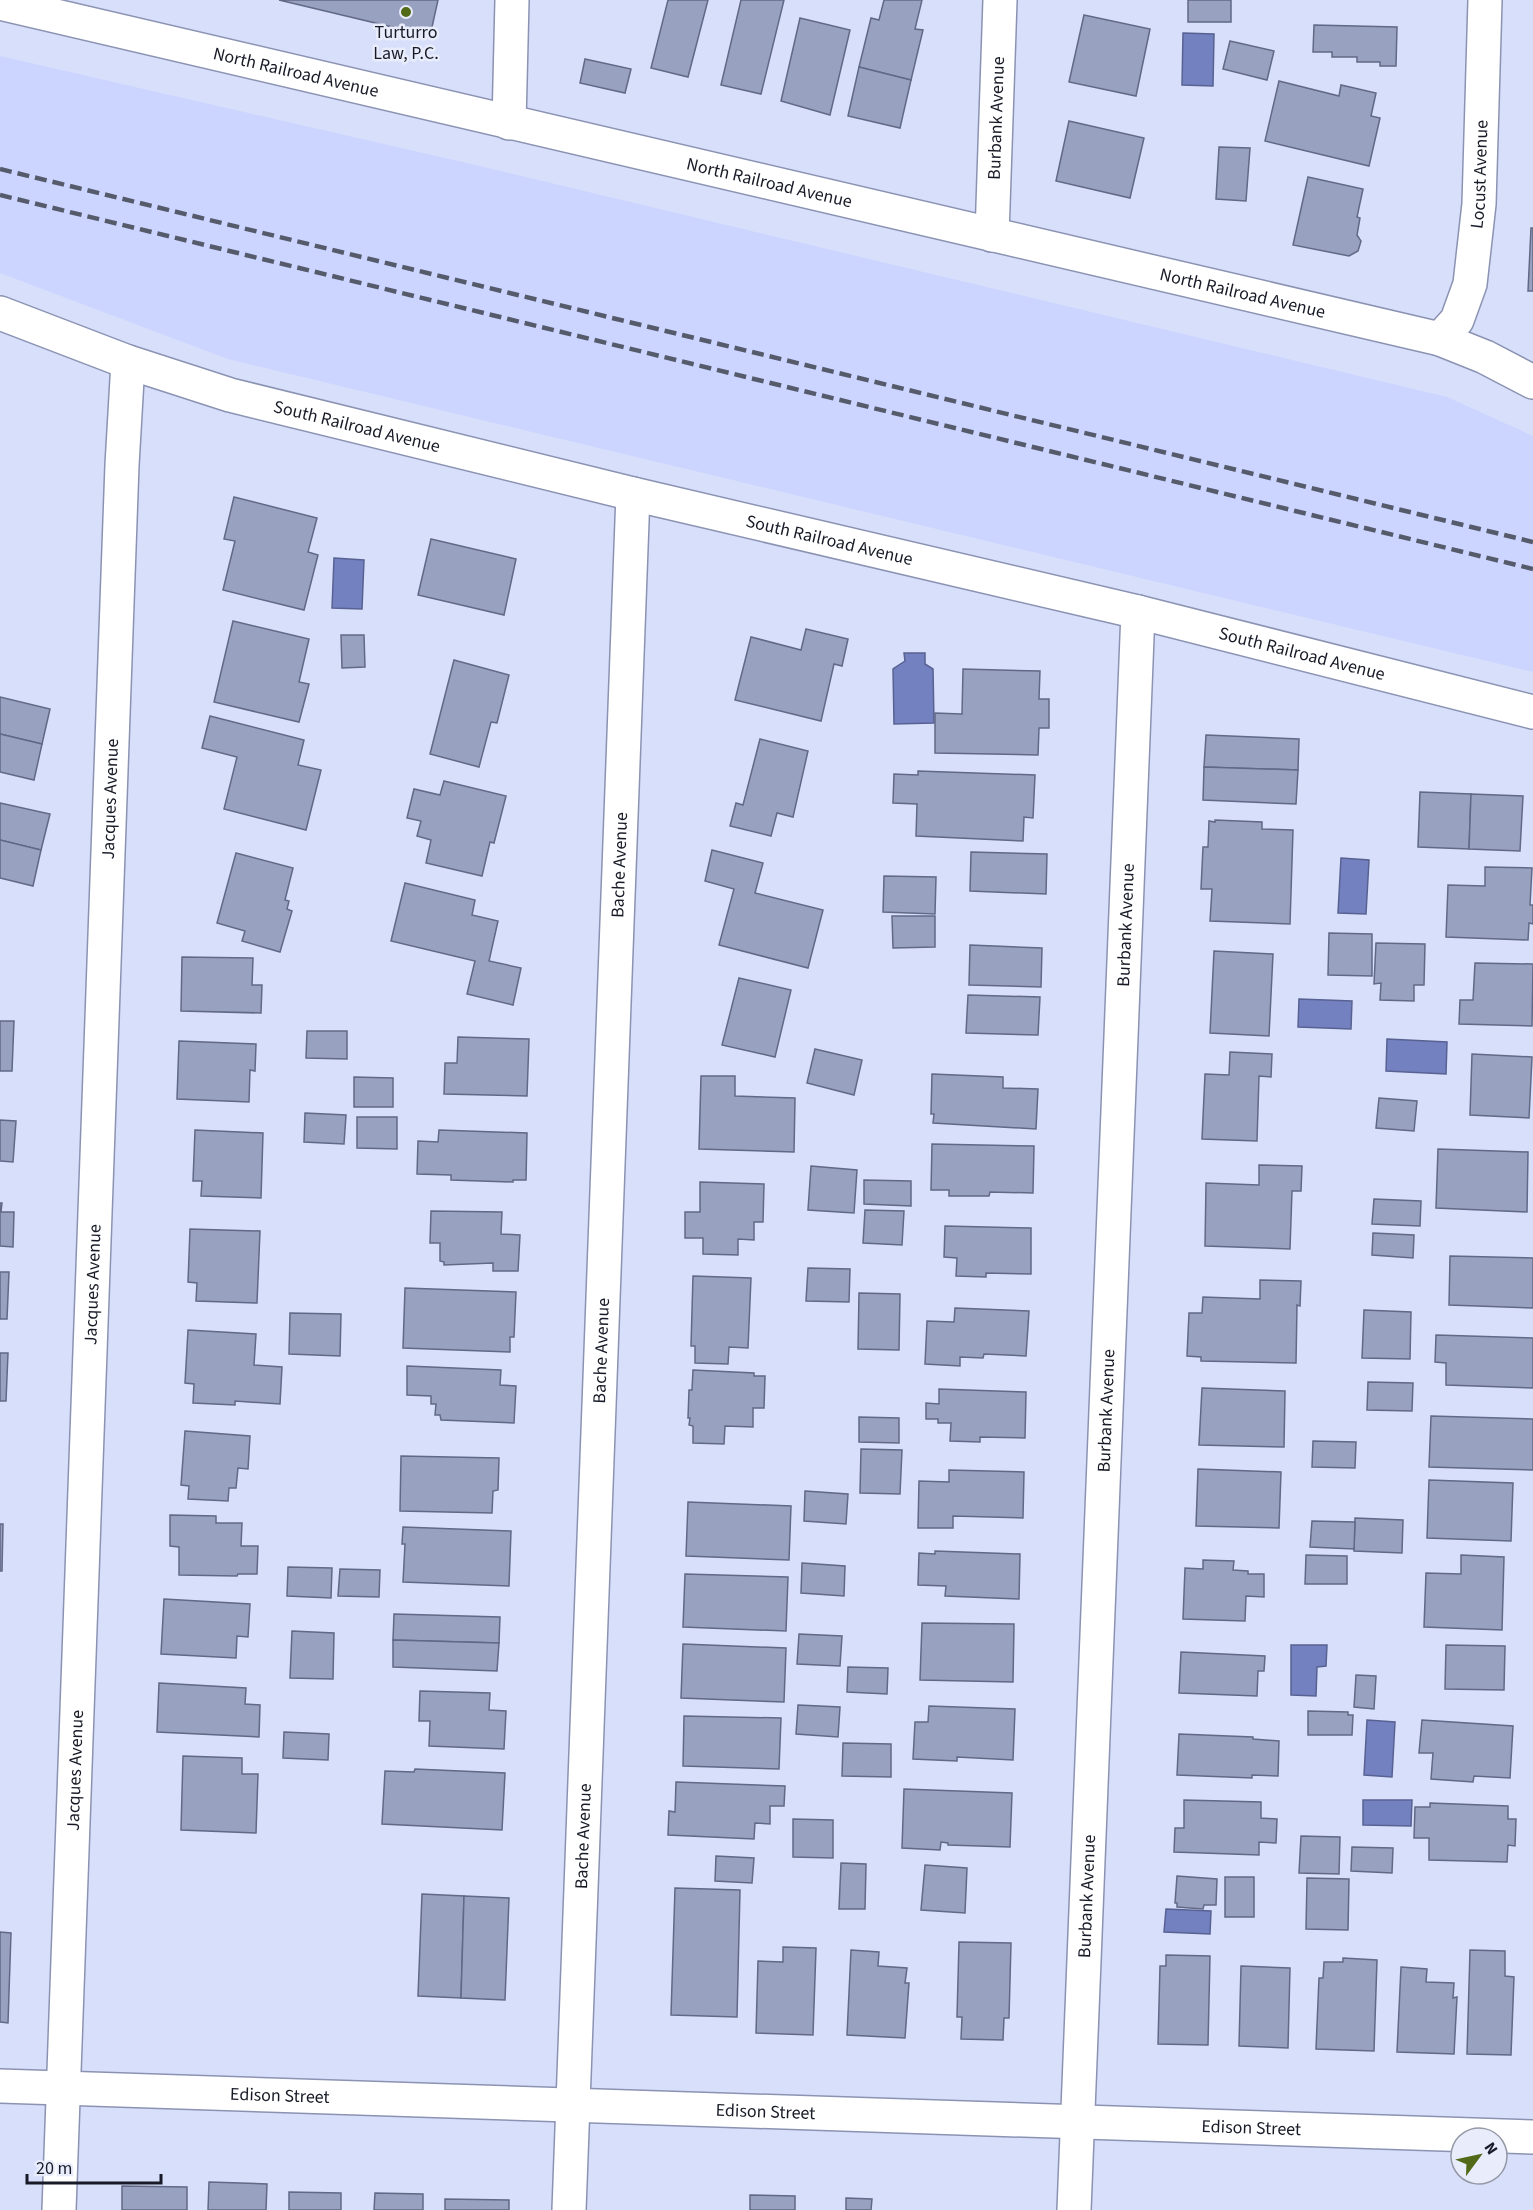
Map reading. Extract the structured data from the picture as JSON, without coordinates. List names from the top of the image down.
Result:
{
  "streets": {
    "street": [
      "North Railroad Avenue",
      "Burbank Avenue",
      "Locust Avenue",
      "South Railroad Avenue",
      "Jacques Avenue",
      "Bache Avenue",
      "Edison Street"
    ]
  },
  "crossings": [
    ["North Railroad Avenue", "Burbank Avenue"],
    ["North Railroad Avenue", "Locust Avenue"],
    ["Burbank Avenue", "South Railroad Avenue"],
    ["Burbank Avenue", "Edison Street"],
    ["South Railroad Avenue", "Jacques Avenue"],
    ["South Railroad Avenue", "Bache Avenue"],
    ["Jacques Avenue", "Edison Street"],
    ["Bache Avenue", "Edison Street"]
  ],
  "places": ["Turturro Law, P.C."],
  "scale_bar": "20 m",
  "north": "top right"
}
